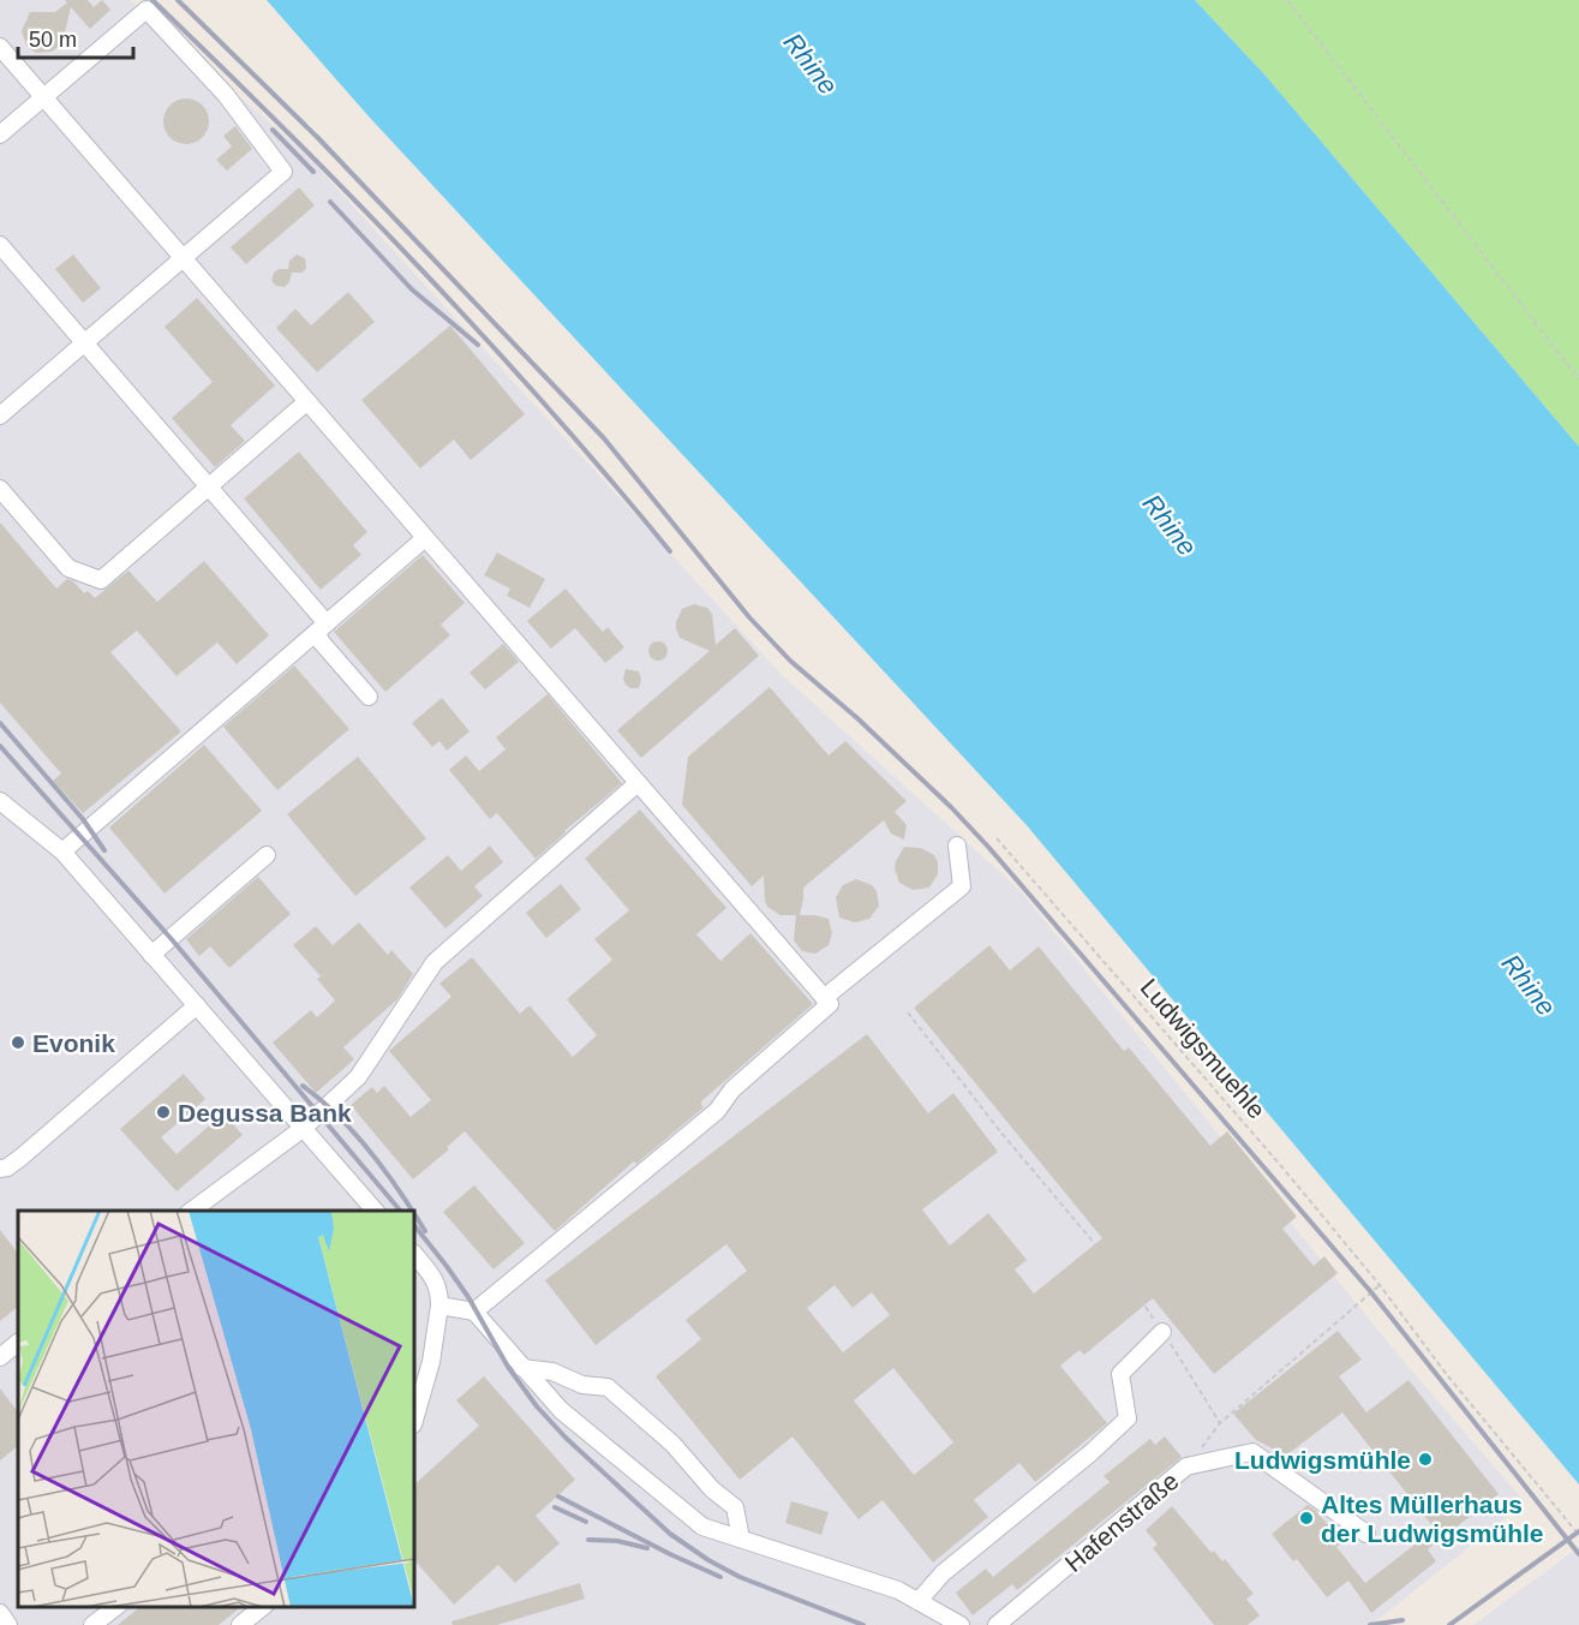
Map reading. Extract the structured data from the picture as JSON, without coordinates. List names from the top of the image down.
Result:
{
  "streets": {
    "street": ["Hafenstraße"],
    "path": ["Ludwigsmuehle"]
  },
  "water": ["Rhine"],
  "places": [
    "Evonik",
    "Degussa Bank",
    "Ludwigsmühle",
    "Altes Müllerhaus der Ludwigsmühle"
  ],
  "scale_bar": "50 m"
}
